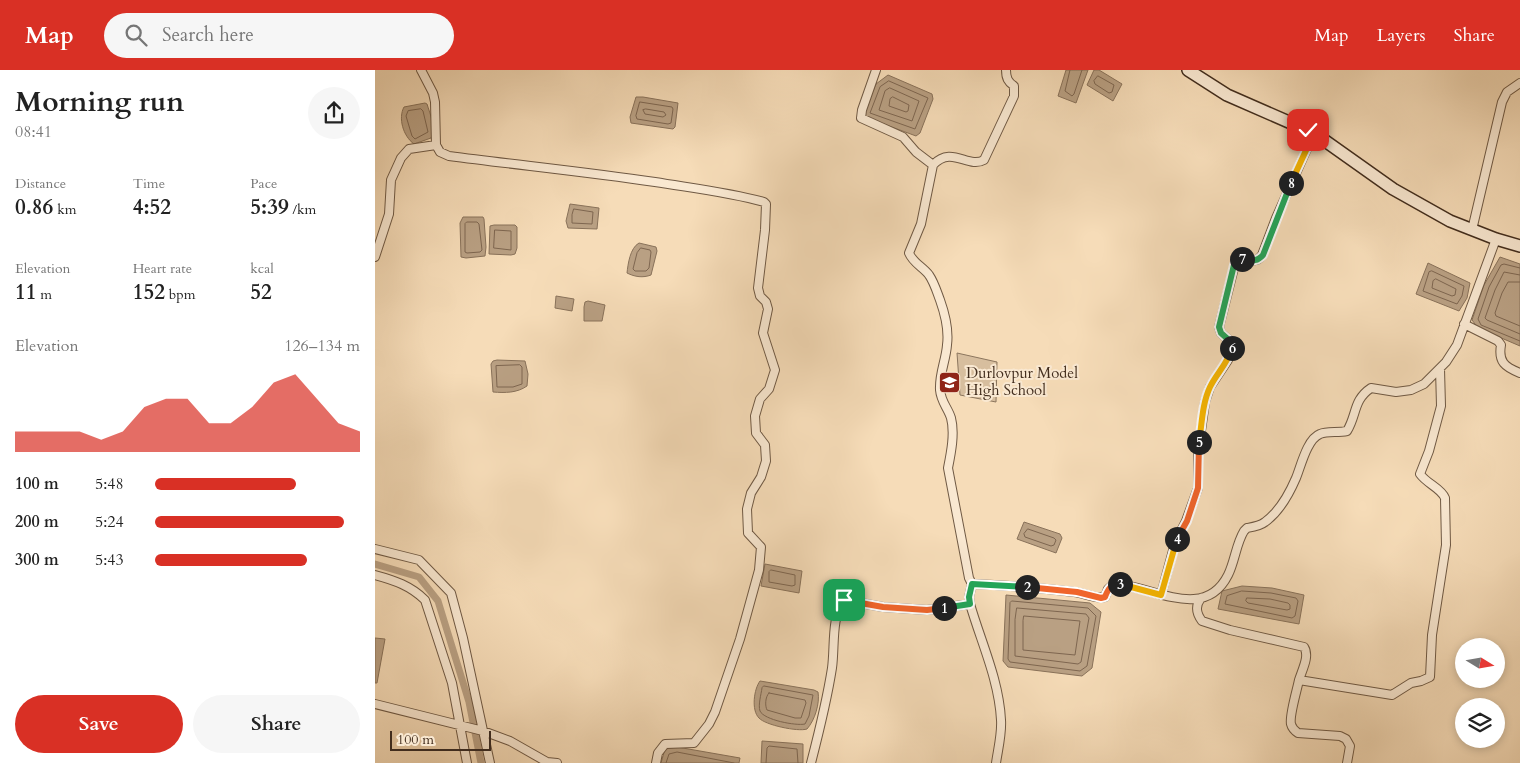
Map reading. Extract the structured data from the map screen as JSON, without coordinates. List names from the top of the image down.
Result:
{
  "places": {
    "school or university": ["Durlovpur Model High School"]
  },
  "scale_bar": "100 m",
  "north": "right",
  "page": {
    "header": "Map",
    "search": "Search here",
    "nav": ["Map", "Layers", "Share"],
    "heading": ["Morning run", "08:41"],
    "stats": [
      ["Distance", "0.86 km"],
      ["Time", "4:52"],
      ["Pace", "5:39 /km"],
      ["Elevation", "11 m"],
      ["Heart rate", "152 bpm"],
      ["kcal", "52"]
    ],
    "pins": [
      "8",
      "7",
      "6",
      "5",
      "4",
      "3",
      "2",
      "1"
    ],
    "chart": ["Elevation", "126–134 m"],
    "list": [
      {
        "name": "100 m",
        "note": "5:48"
      },
      {
        "name": "200 m",
        "note": "5:24"
      },
      {
        "name": "300 m",
        "note": "5:43"
      }
    ],
    "buttons": ["Save", "Share"],
    "scale": "100 m"
  }
}
